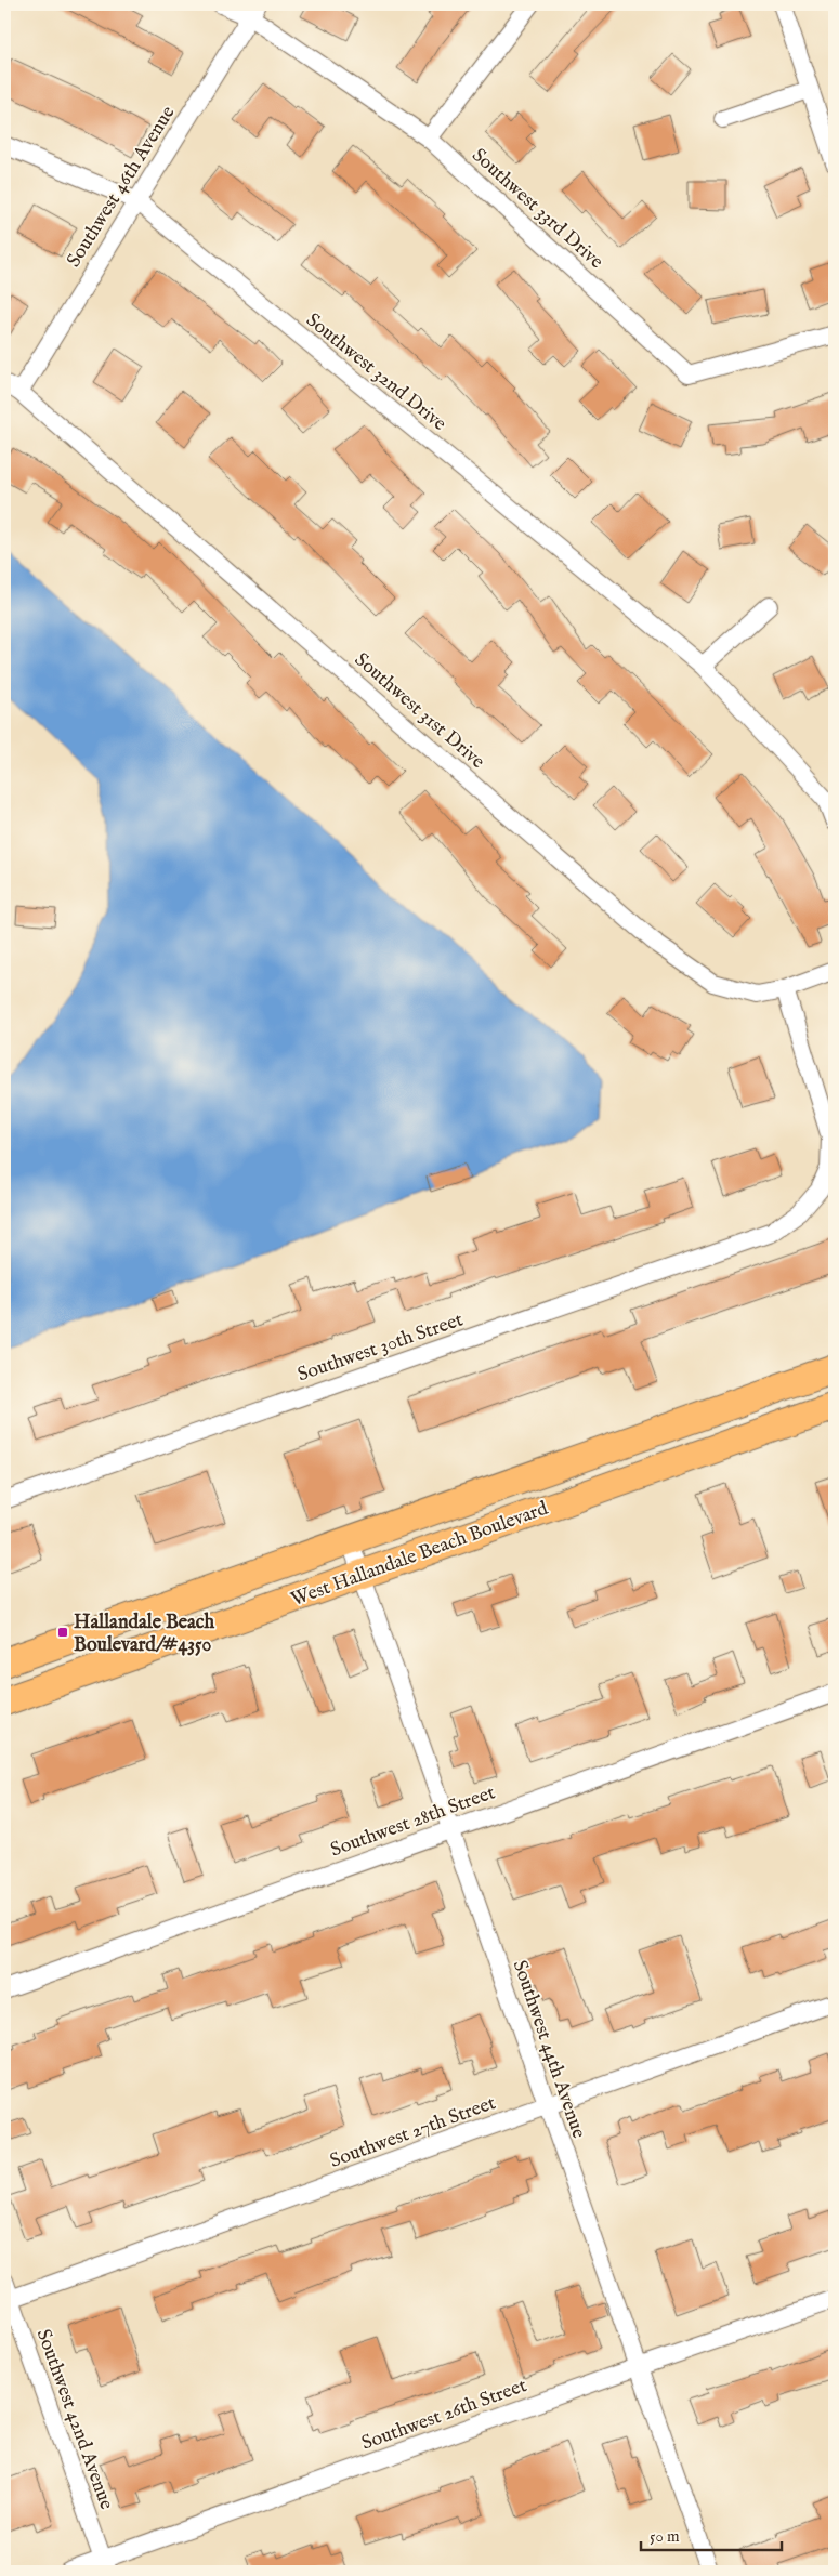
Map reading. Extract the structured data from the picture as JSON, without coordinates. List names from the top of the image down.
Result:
{
  "streets": {
    "main road": ["West Hallandale Beach Boulevard"],
    "street": [
      "Southwest 46th Avenue",
      "Southwest 33rd Drive",
      "Southwest 32nd Drive",
      "Southwest 31st Drive",
      "Southwest 30th Street",
      "Southwest 28th Street",
      "Southwest 44th Avenue",
      "Southwest 27th Street",
      "Southwest 26th Street",
      "Southwest 42nd Avenue"
    ]
  },
  "crossings": [
    ["Southwest 46th Avenue", "Southwest 33rd Drive"],
    ["Southwest 46th Avenue", "Southwest 32nd Drive"],
    ["Southwest 46th Avenue", "Southwest 31st Drive"],
    ["Southwest 31st Drive", "Southwest 30th Street"],
    ["West Hallandale Beach Boulevard", "Southwest 44th Avenue"],
    ["Southwest 28th Street", "Southwest 44th Avenue"],
    ["Southwest 44th Avenue", "Southwest 27th Street"],
    ["Southwest 44th Avenue", "Southwest 26th Street"],
    ["Southwest 27th Street", "Southwest 42nd Avenue"],
    ["Southwest 26th Street", "Southwest 42nd Avenue"]
  ],
  "places": {
    "transit": ["Hallandale Beach Boulevard/#4350"]
  },
  "scale_bar": "50 m"
}
